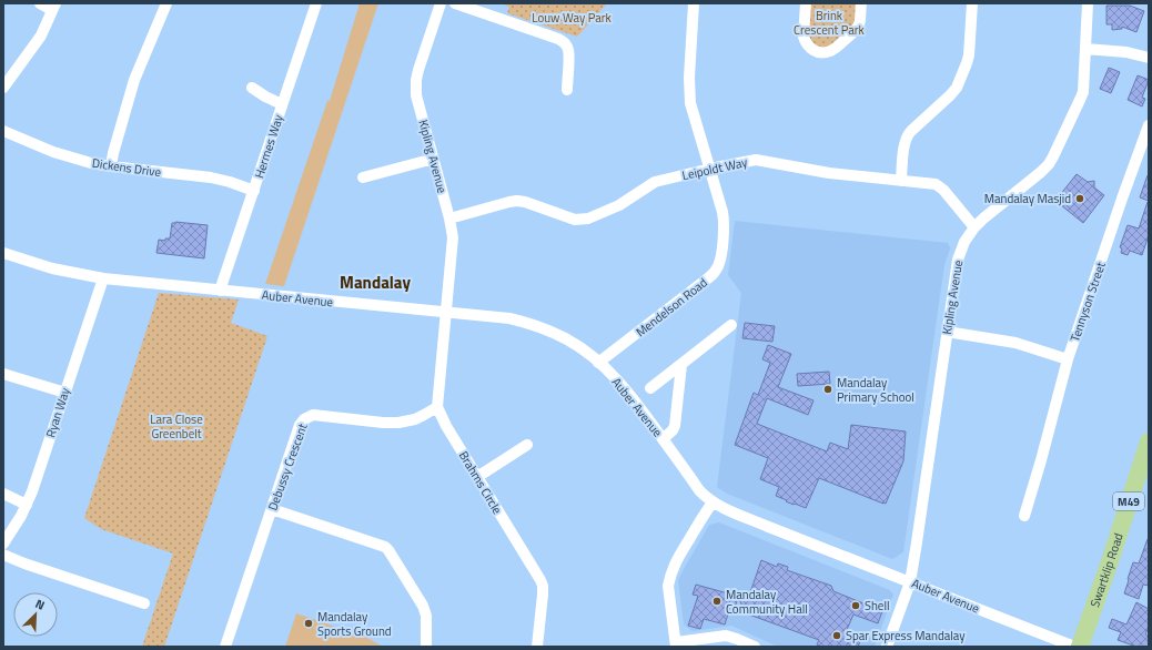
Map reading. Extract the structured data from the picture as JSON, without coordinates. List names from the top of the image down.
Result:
{
  "streets": {
    "main road": ["M49", "Swartklip Road"],
    "street": [
      "Hermes Way",
      "Kipling Avenue",
      "Dickens Drive",
      "Leipoldt Way",
      "Auber Avenue",
      "Tennyson Street",
      "Mendelson Road",
      "Ryan Way",
      "Debussy Crescent",
      "Brahms Circle"
    ]
  },
  "crossings": [
    ["Hermes Way", "Dickens Drive"],
    ["Hermes Way", "Auber Avenue"],
    ["Kipling Avenue", "Leipoldt Way"],
    ["Kipling Avenue", "Auber Avenue"],
    ["Leipoldt Way", "Mendelson Road"],
    ["Auber Avenue", "Mendelson Road"],
    ["Auber Avenue", "Ryan Way"],
    ["Debussy Crescent", "Brahms Circle"]
  ],
  "districts": ["Mandalay"],
  "parks": ["Brink Crescent Park", "Louw Way Park", "Lara Close Greenbelt"],
  "places": [
    "Mandalay Masjid",
    "Mandalay Primary School",
    "Mandalay Community Hall",
    "Shell",
    "Mandalay Sports Ground",
    "Spar Express Mandalay"
  ],
  "north": "top right"
}
